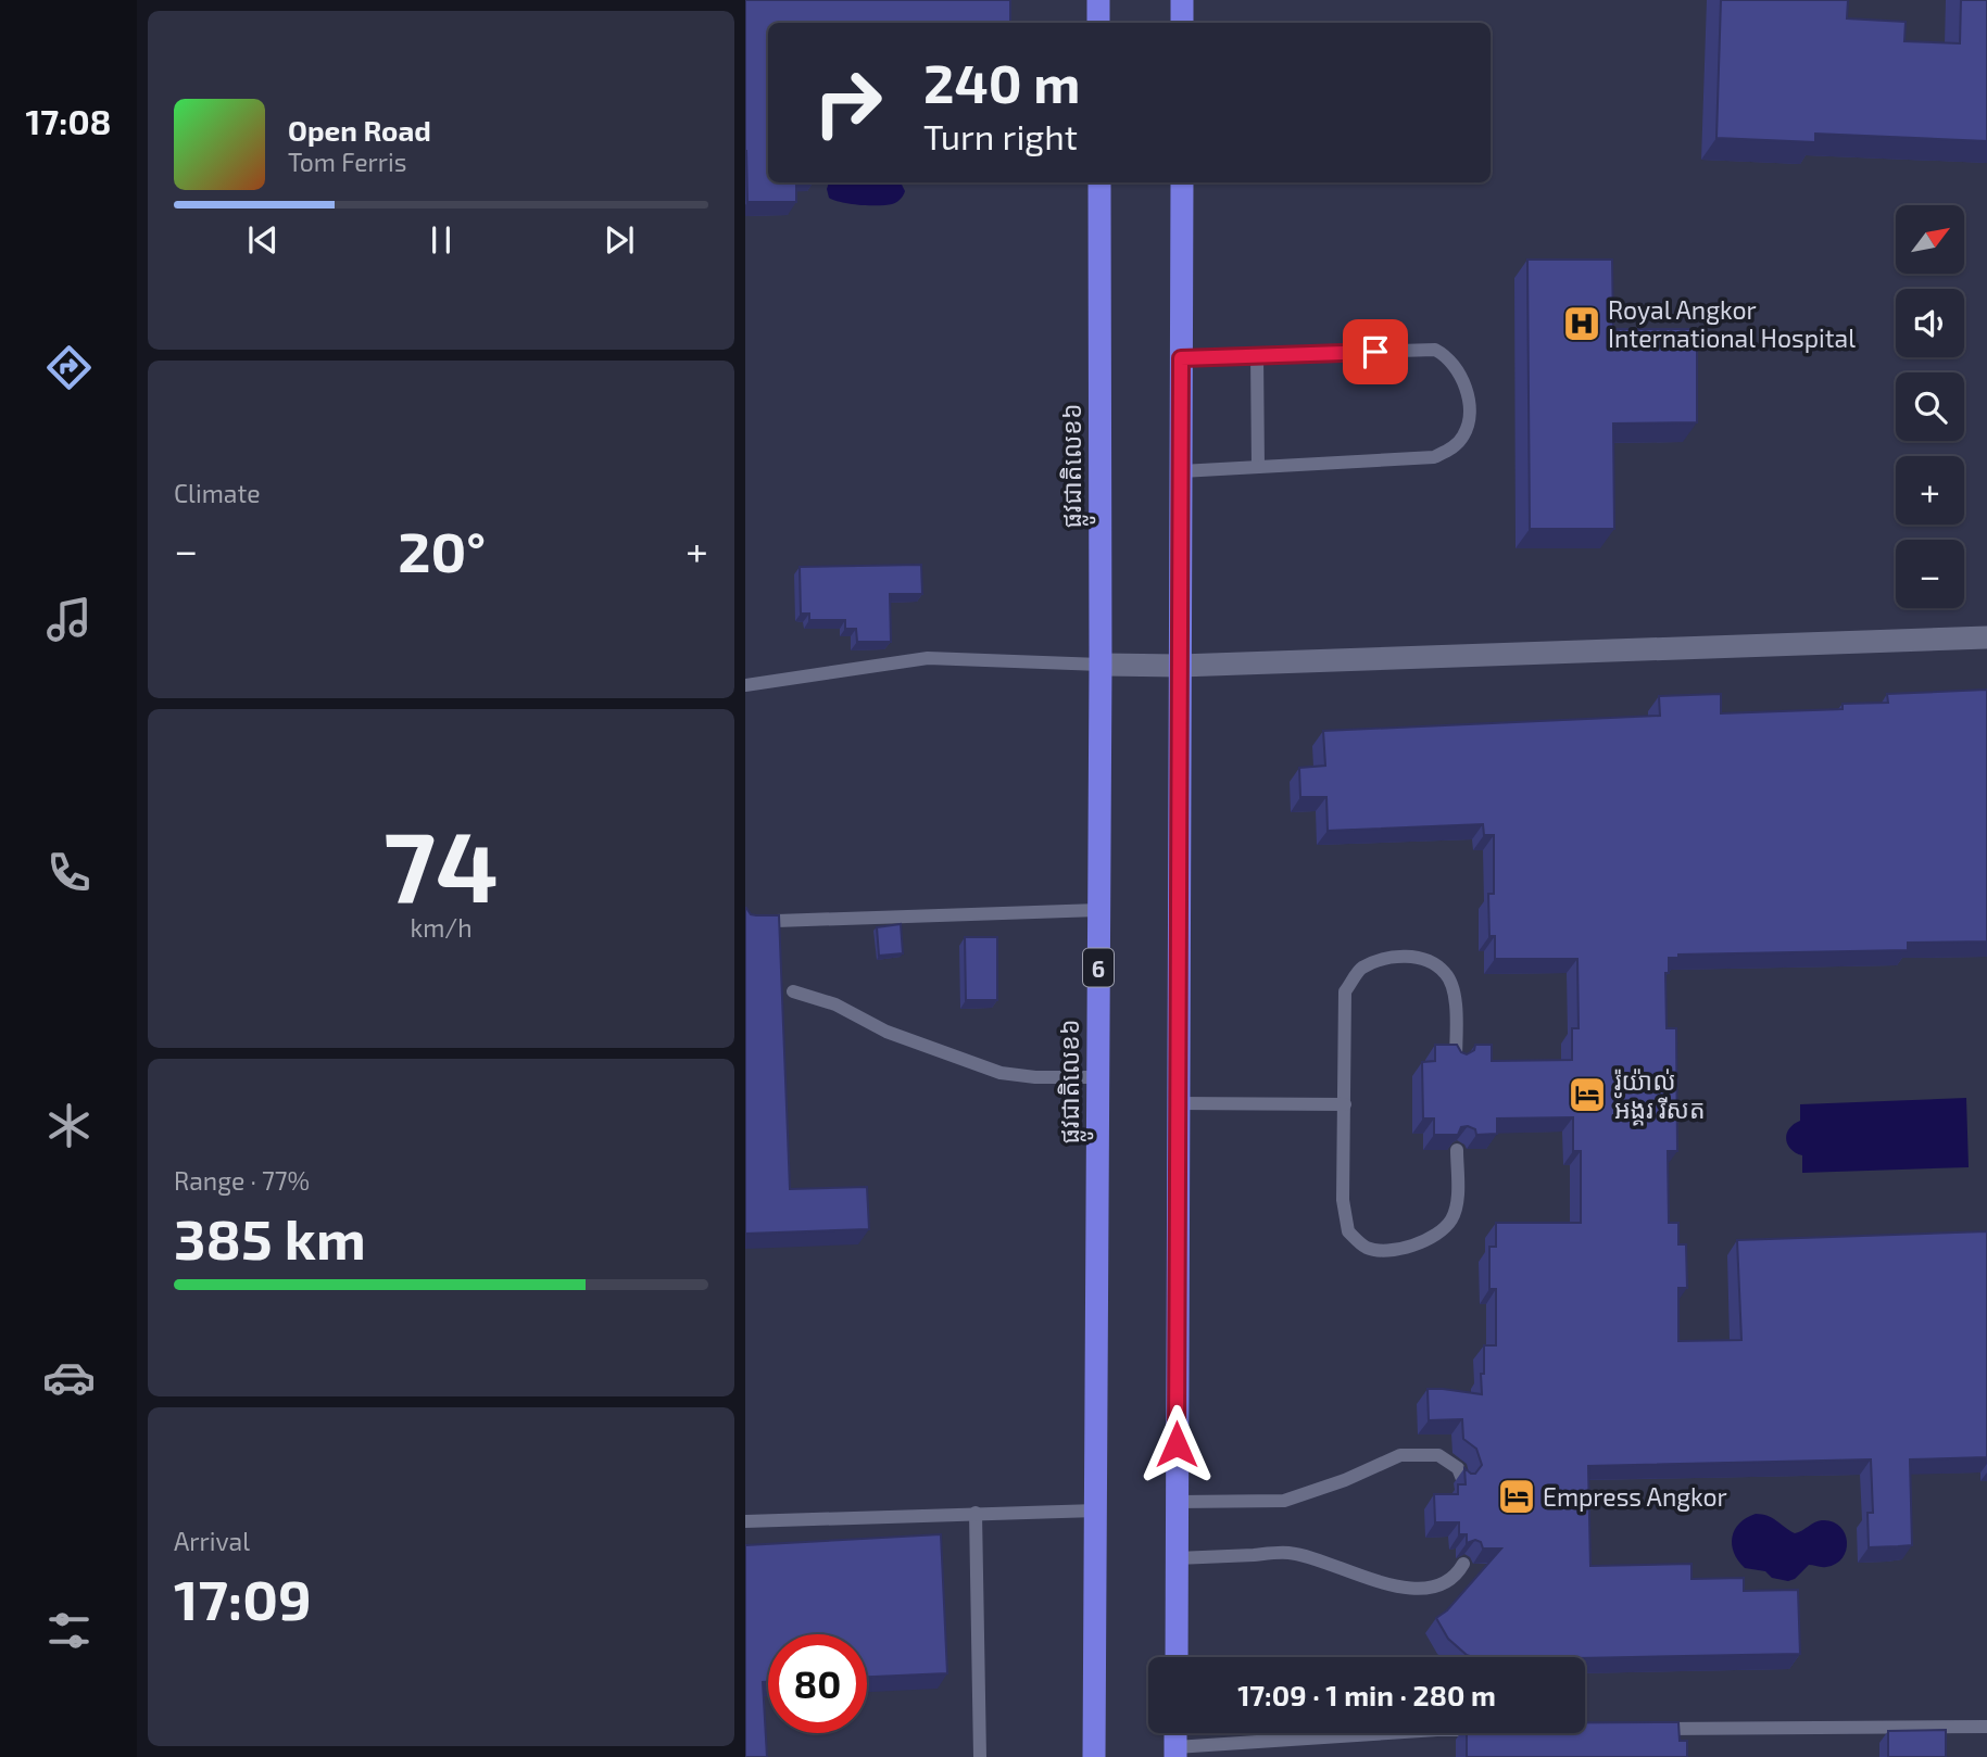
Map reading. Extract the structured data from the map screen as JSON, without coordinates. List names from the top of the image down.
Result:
{
  "streets": {
    "highway": ["ផ្លូវជាតិលេខ៦", "6"]
  },
  "places": {
    "hospital": ["Royal Angkor International Hospital"],
    "hotel": ["រ៉ូយ៉ាល់ អង្គរ រីសត", "Empress Angkor"]
  },
  "north": "top right",
  "page": {
    "tabs": "17:08",
    "turn": ["240 m", "Turn right"],
    "song": ["Open Road", "Tom Ferris"],
    "map_buttons": ["+", "−"],
    "tile": [
      "Climate",
      ["74", "km/h"],
      ["Range · 77%", "385 km"],
      ["Arrival", "17:09"]
    ],
    "heat": ["−", "20°", "+"],
    "limit": "80",
    "trip": "17:09 · 1 min · 280 m"
  }
}
